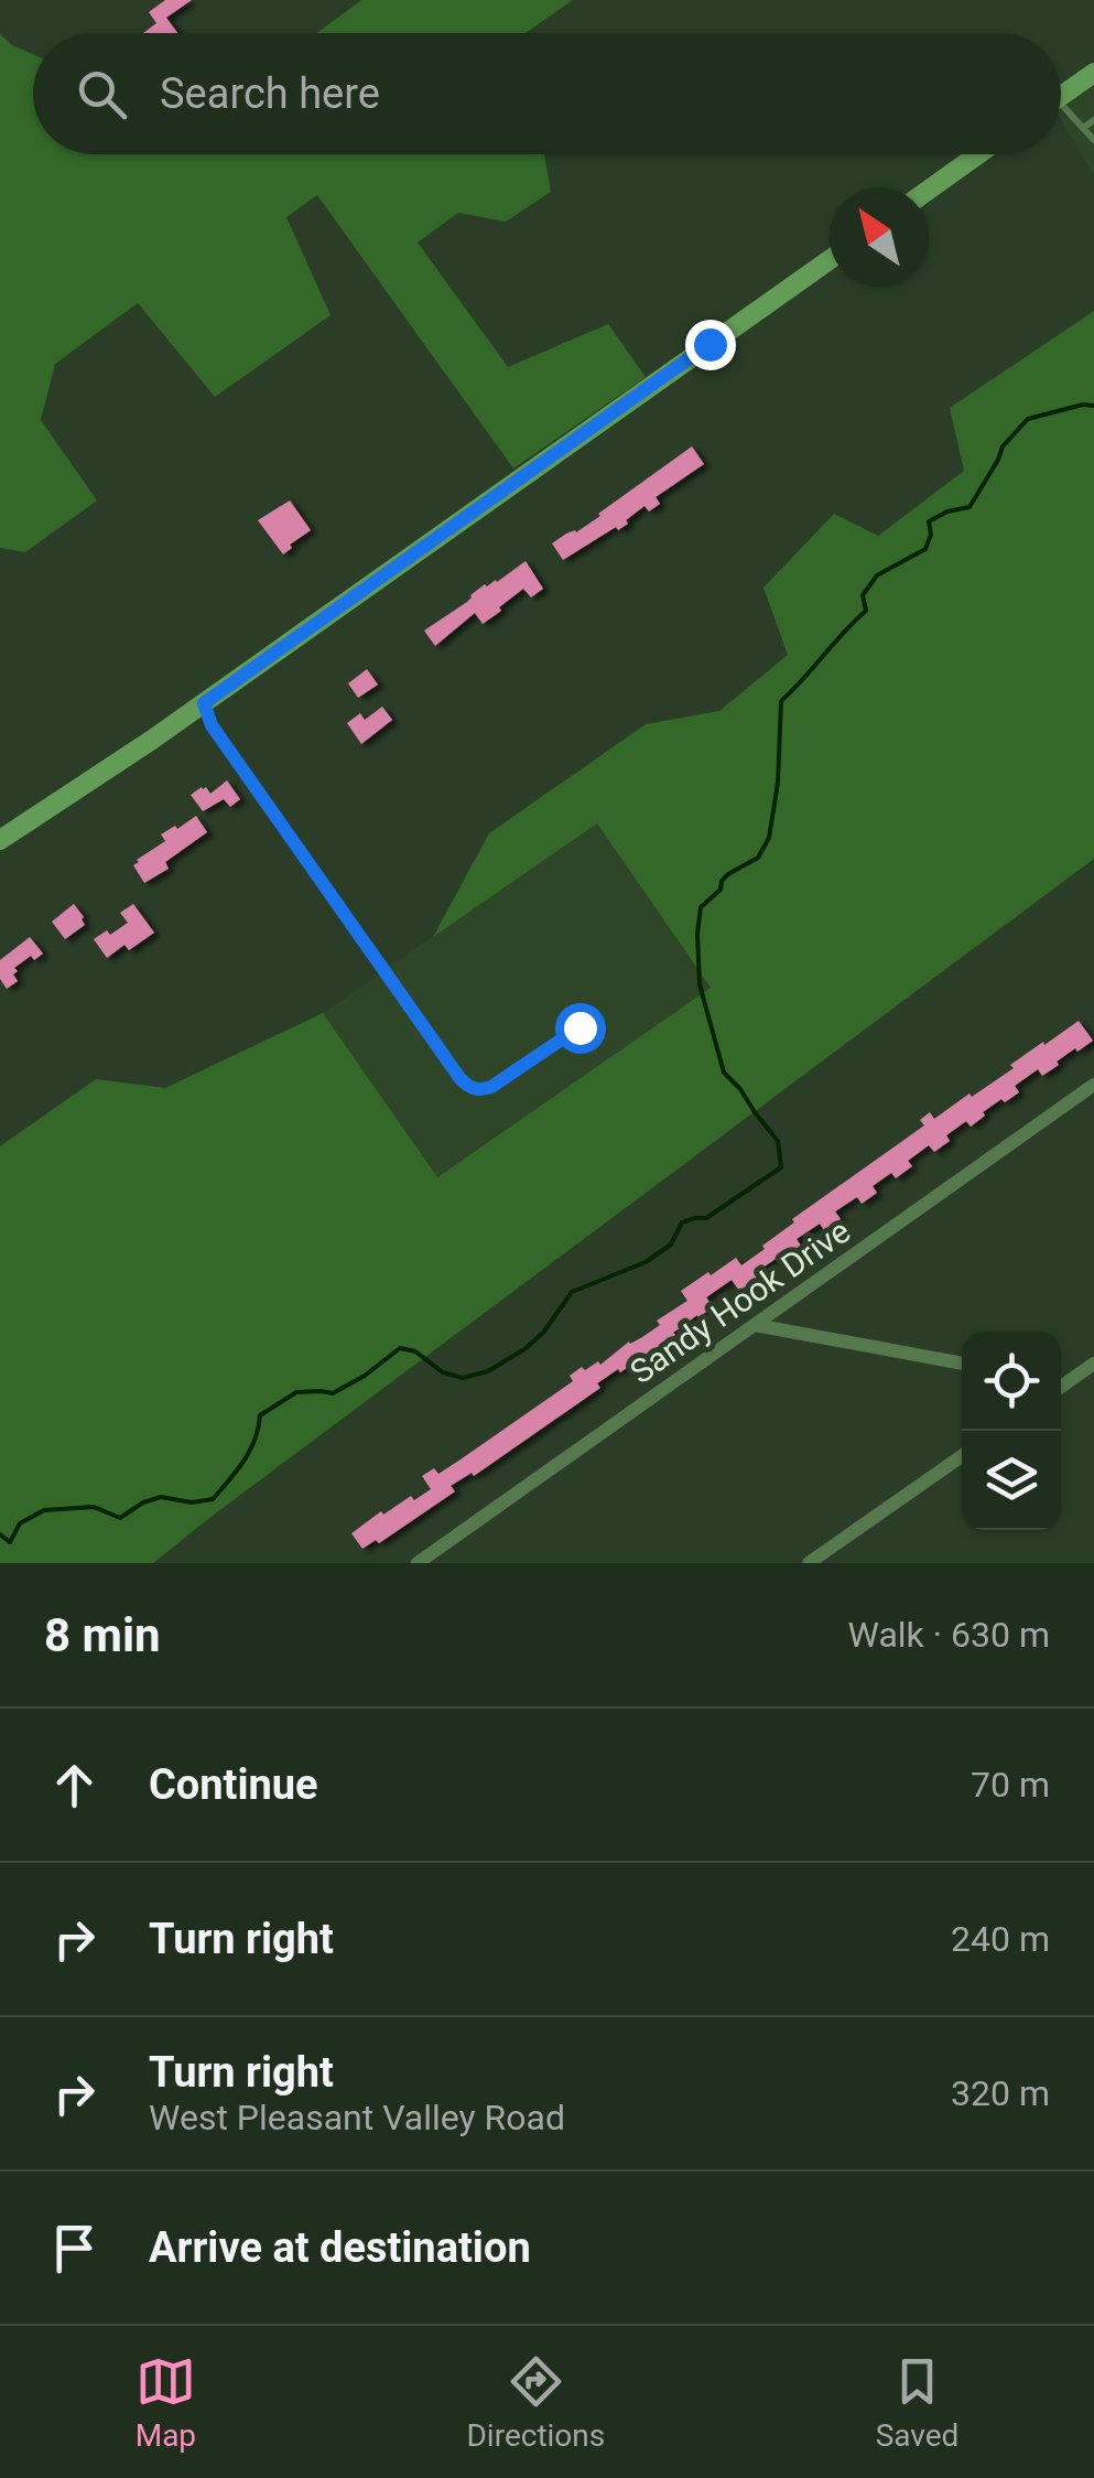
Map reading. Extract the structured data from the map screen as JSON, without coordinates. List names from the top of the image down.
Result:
{
  "streets": {
    "street": ["Sandy Hook Drive"]
  },
  "north": "top left",
  "page": {
    "search": "Search here",
    "heading": ["8 min", "Walk · 630 m"],
    "list": [
      ["Continue", "70 m"],
      ["Turn right", "240 m"],
      ["Turn right", "West Pleasant Valley Road", "320 m"],
      "Arrive at destination"
    ],
    "nav": ["Map", "Directions", "Saved"]
  }
}
